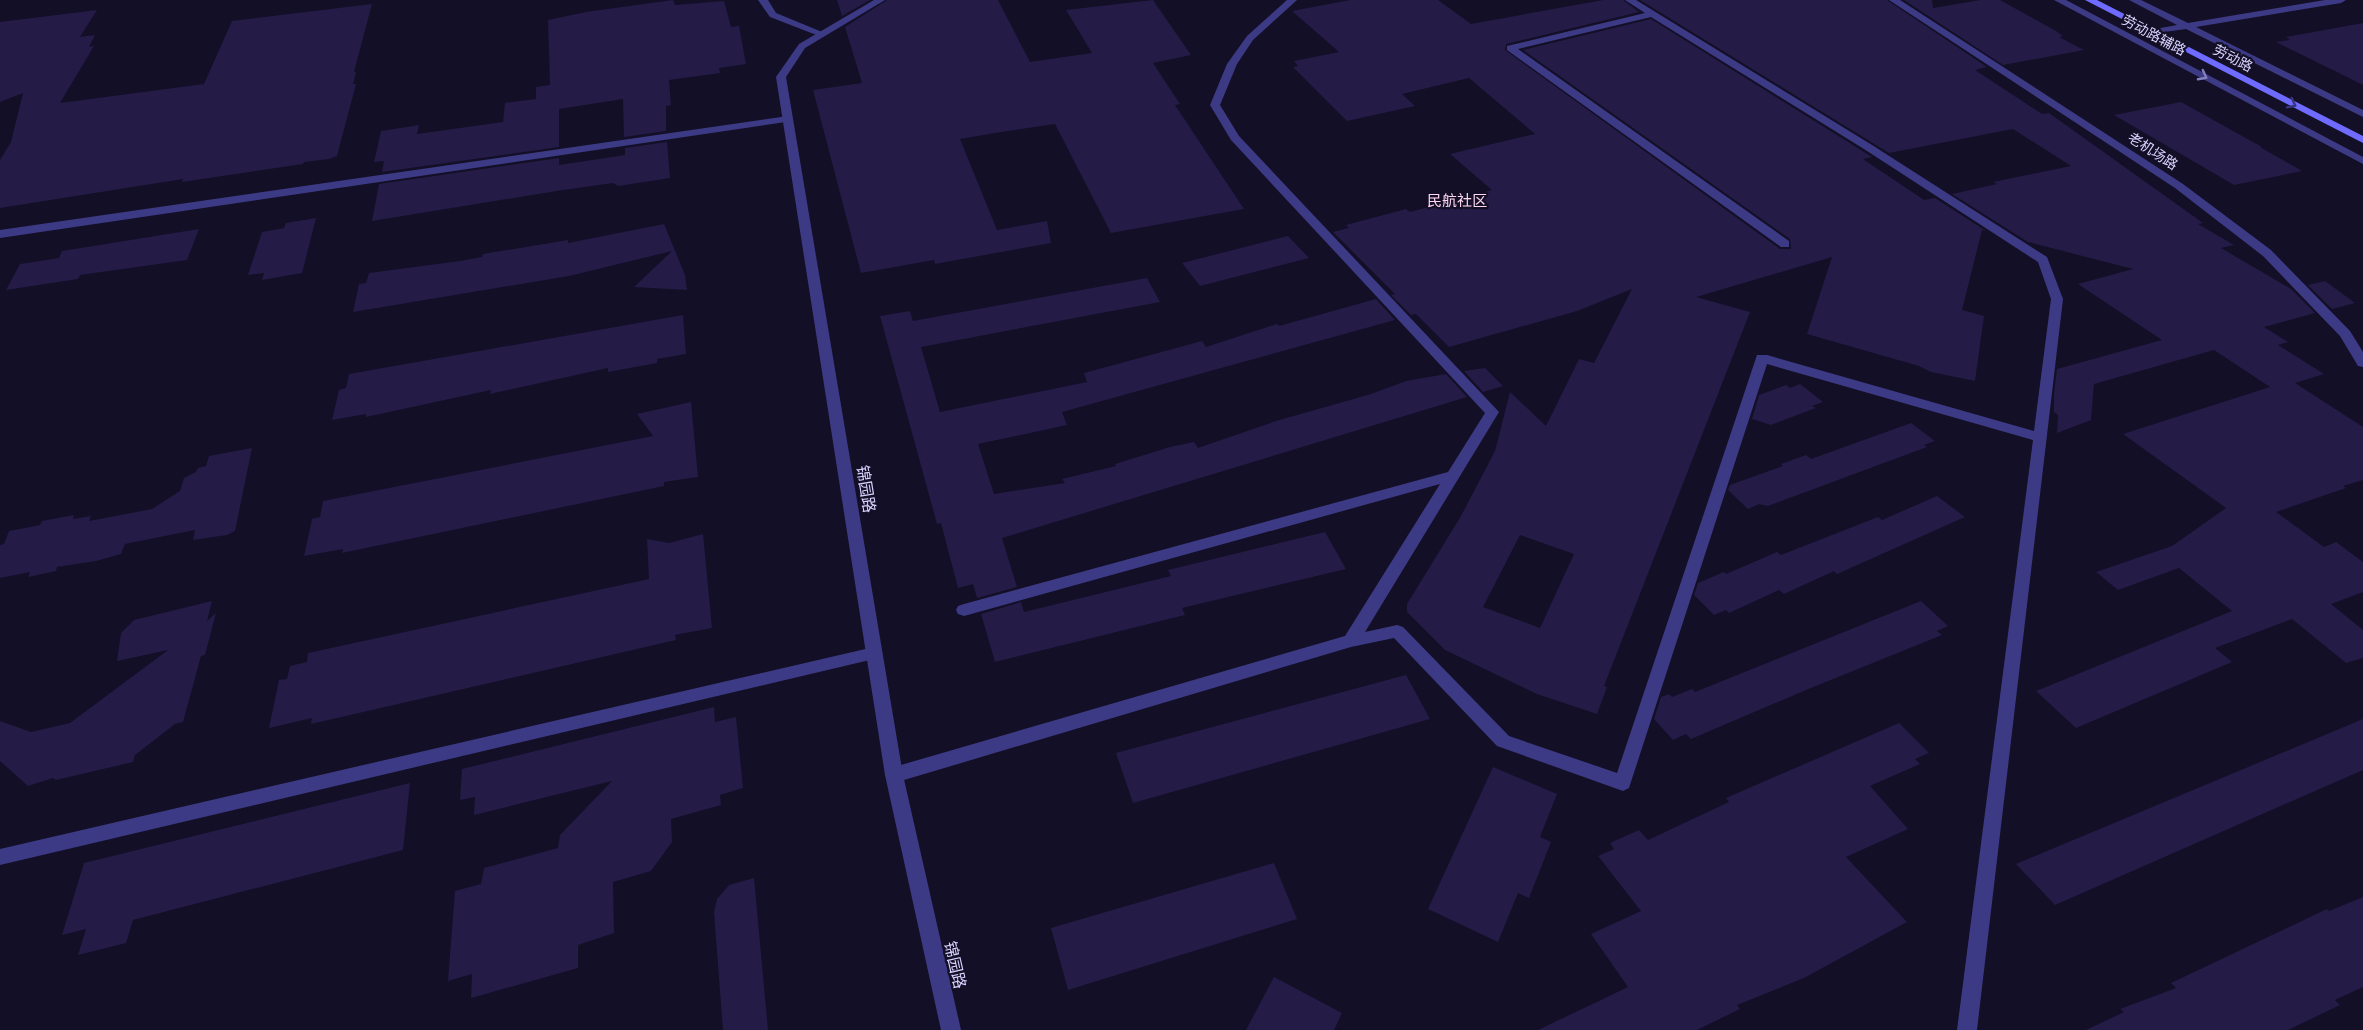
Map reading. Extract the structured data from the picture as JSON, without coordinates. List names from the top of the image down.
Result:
{
  "streets": {
    "main road": ["劳动路"],
    "street": ["劳动路辅路", "老机场路", "锦园路"]
  },
  "districts": ["民航社区"]
}
